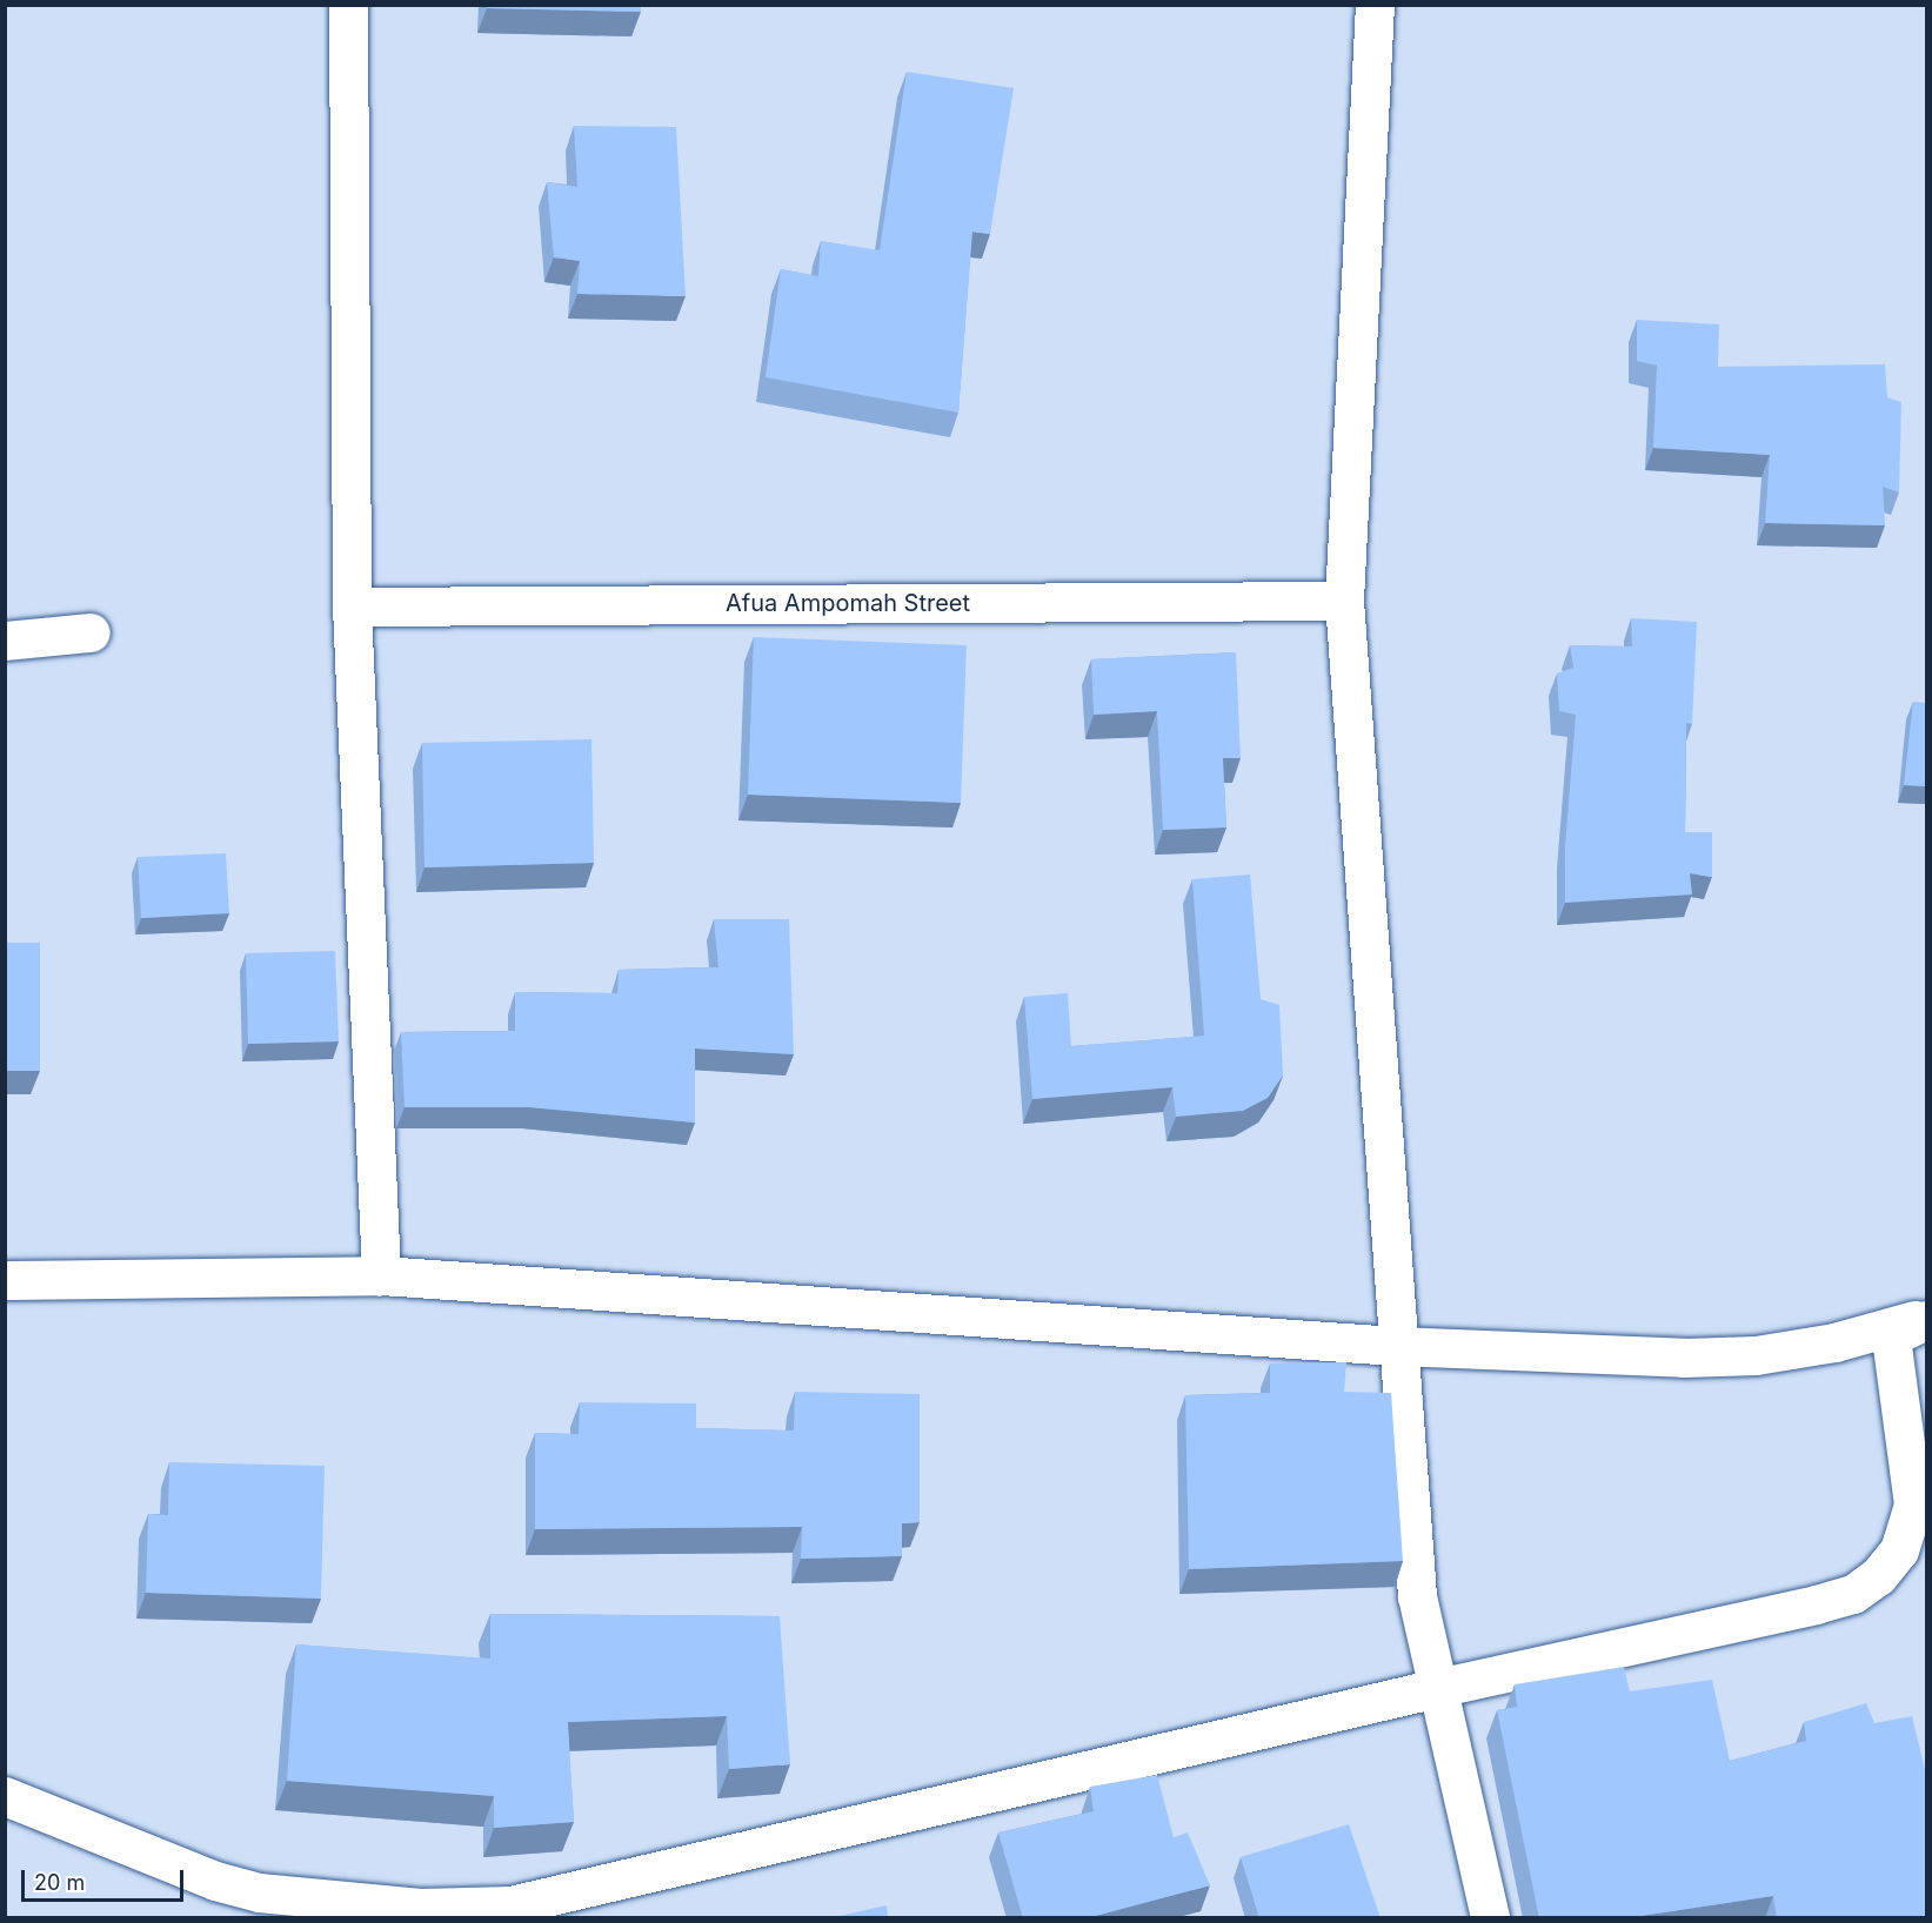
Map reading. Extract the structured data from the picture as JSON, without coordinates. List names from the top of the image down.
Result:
{
  "streets": {
    "street": ["Afua Ampomah Street"]
  },
  "scale_bar": "20 m"
}
